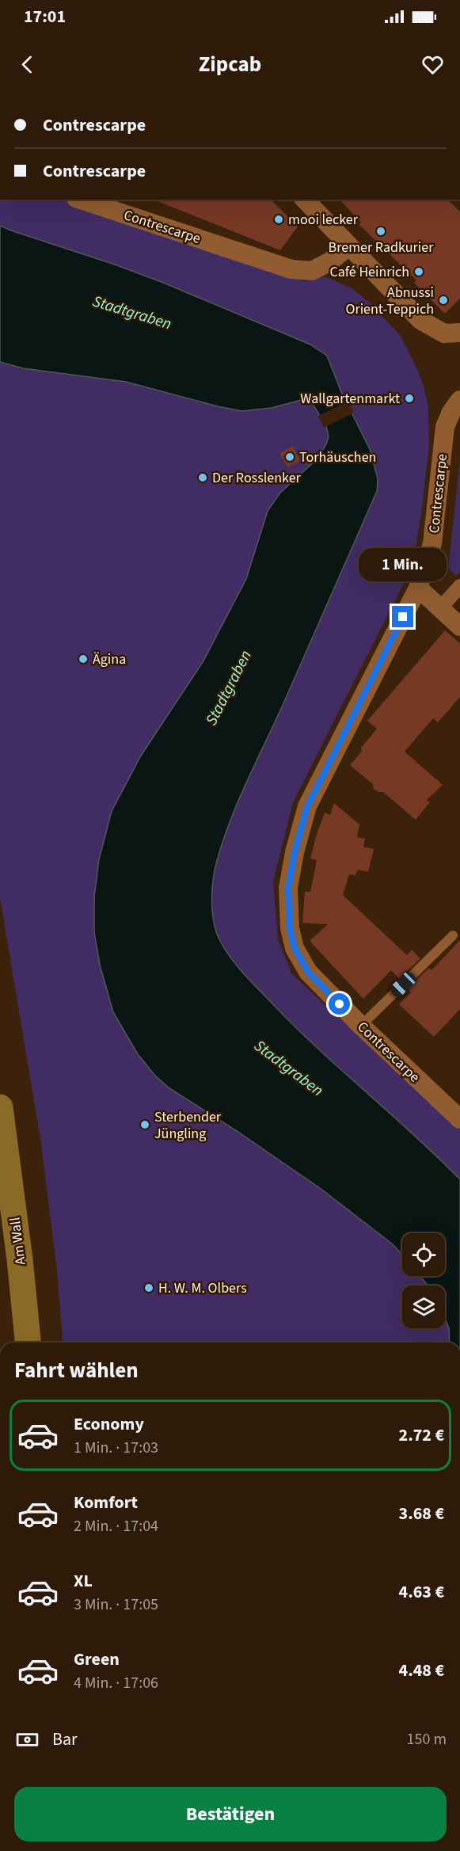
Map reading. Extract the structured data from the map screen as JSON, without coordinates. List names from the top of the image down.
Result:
{
  "streets": {
    "main road": ["Am Wall"],
    "street": ["Contrescarpe"]
  },
  "water": ["Stadtgraben"],
  "places": [
    "mooi lecker",
    "Bremer Radkurier",
    "Café Heinrich",
    "Abnussi Orient-Teppich",
    "Wallgartenmarkt",
    "Torhäuschen",
    "Der Rosslenker",
    "Ägina",
    "Sterbender Jüngling",
    "H. W. M. Olbers"
  ],
  "page": {
    "status": "17:01",
    "header": "Zipcab",
    "banner": ["Contrescarpe", "Contrescarpe"],
    "bubble": "1 Min.",
    "heading": "Fahrt wählen",
    "list": [
      {
        "name": "Economy",
        "note": "1 Min. · 17:03",
        "value": "2.72 €"
      },
      {
        "name": "Komfort",
        "note": "2 Min. · 17:04",
        "value": "3.68 €"
      },
      {
        "name": "XL",
        "note": "3 Min. · 17:05",
        "value": "4.63 €"
      },
      {
        "name": "Green",
        "note": "4 Min. · 17:06",
        "value": "4.48 €"
      }
    ],
    "pay": ["Bar", "150 m"],
    "buttons": "Bestätigen"
  }
}
